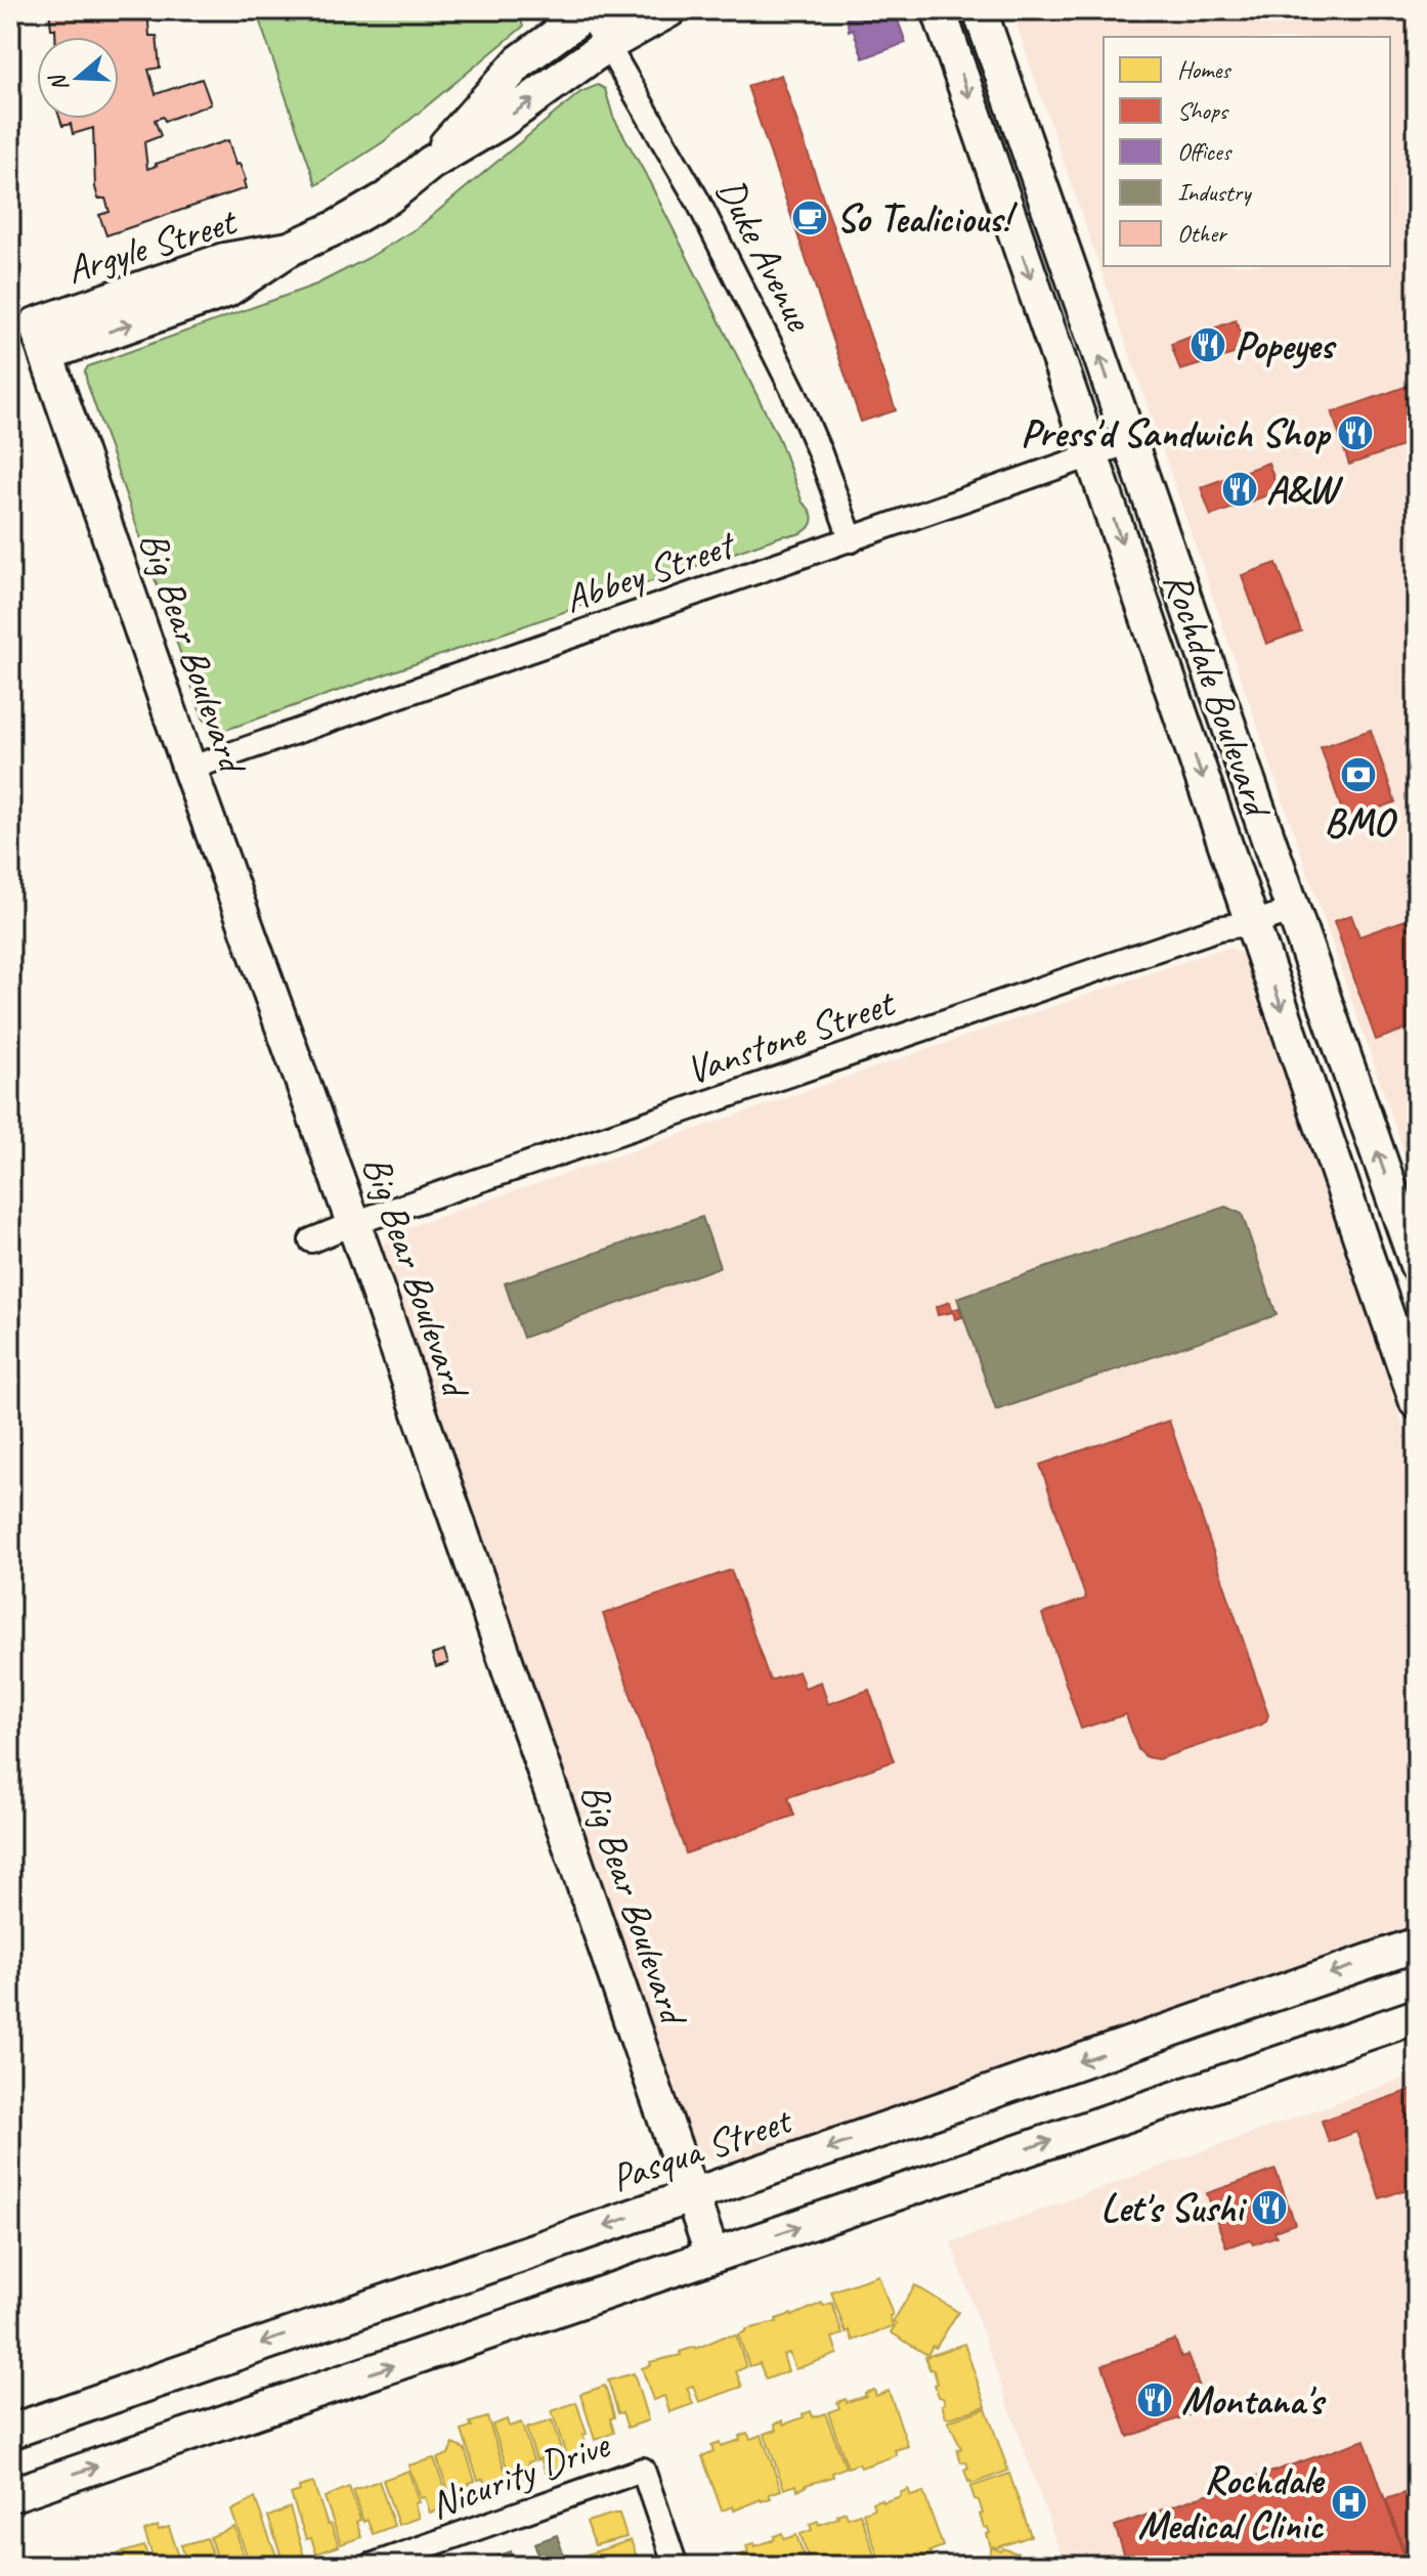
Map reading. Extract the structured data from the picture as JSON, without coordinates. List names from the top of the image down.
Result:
{
  "streets": {
    "street": [
      "Argyle Street",
      "Duke Avenue",
      "Abbey Street",
      "Big Bear Boulevard",
      "Rochdale Boulevard",
      "Vanstone Street",
      "Pasqua Street",
      "Nicurity Drive"
    ]
  },
  "crossings": [
    ["Argyle Street", "Duke Avenue"],
    ["Argyle Street", "Big Bear Boulevard"],
    ["Duke Avenue", "Abbey Street"],
    ["Abbey Street", "Big Bear Boulevard"],
    ["Abbey Street", "Rochdale Boulevard"],
    ["Big Bear Boulevard", "Vanstone Street"],
    ["Big Bear Boulevard", "Pasqua Street"],
    ["Rochdale Boulevard", "Vanstone Street"]
  ],
  "places": {
    "cafe": ["So Tealicious!"],
    "restaurant": [
      "Popeyes",
      "Press'd Sandwich Shop",
      "A&W",
      "Let's Sushi",
      "Montana's"
    ],
    "bank": ["BMO"],
    "hospital": ["Rochdale Medical Clinic"]
  },
  "legend": [
    "Homes",
    "Shops",
    "Offices",
    "Industry",
    "Other"
  ],
  "north": "left"
}
